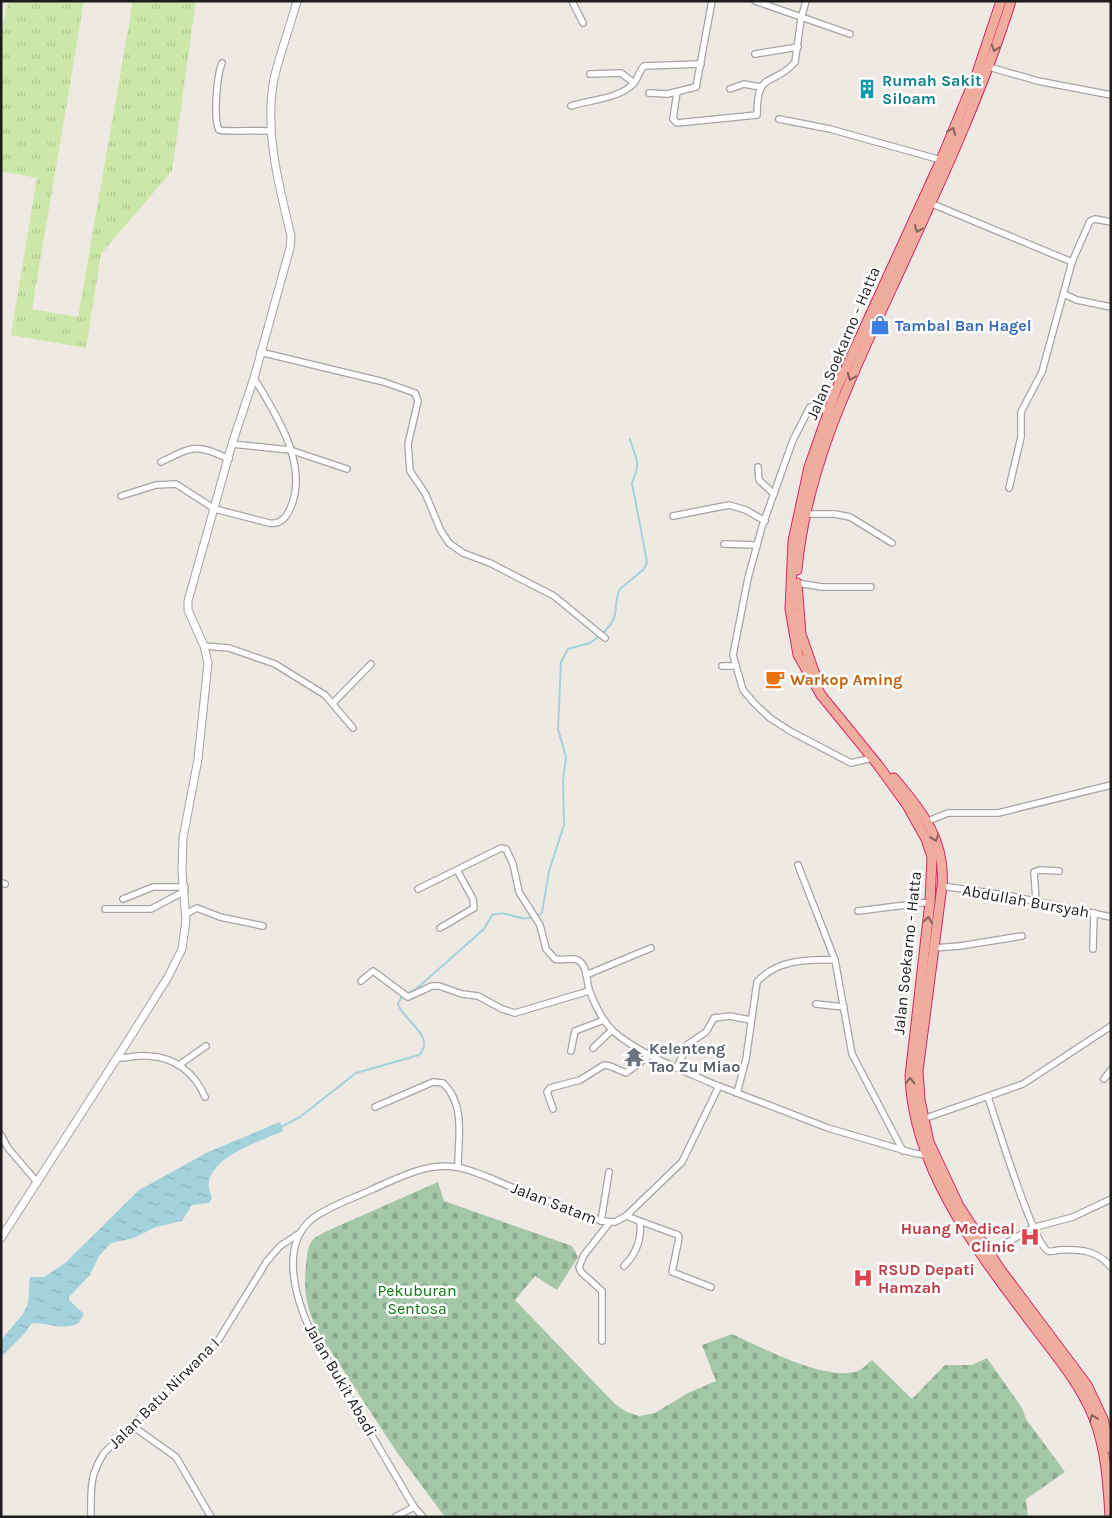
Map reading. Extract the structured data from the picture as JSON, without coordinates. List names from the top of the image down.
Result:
{
  "streets": {
    "highway": ["Jalan Soekarno - Hatta"],
    "street": [
      "Abdullah Bursyah",
      "Jalan Satam",
      "Jalan Bukit Abadi",
      "Jalan Batu Nirwana I"
    ]
  },
  "crossings": [
    ["Jalan Soekarno - Hatta", "Abdullah Bursyah"],
    ["Jalan Satam", "Jalan Bukit Abadi"],
    ["Jalan Satam", "Jalan Batu Nirwana I"],
    ["Jalan Bukit Abadi", "Jalan Batu Nirwana I"]
  ],
  "parks": ["Pekuburan Sentosa"],
  "places": {
    "building": ["Rumah Sakit Siloam"],
    "shop": ["Tambal Ban Hagel"],
    "cafe": ["Warkop Aming"],
    "temple": ["Kelenteng Tao Zu Miao"],
    "hospital": ["Huang Medical Clinic", "RSUD Depati Hamzah"]
  }
}
